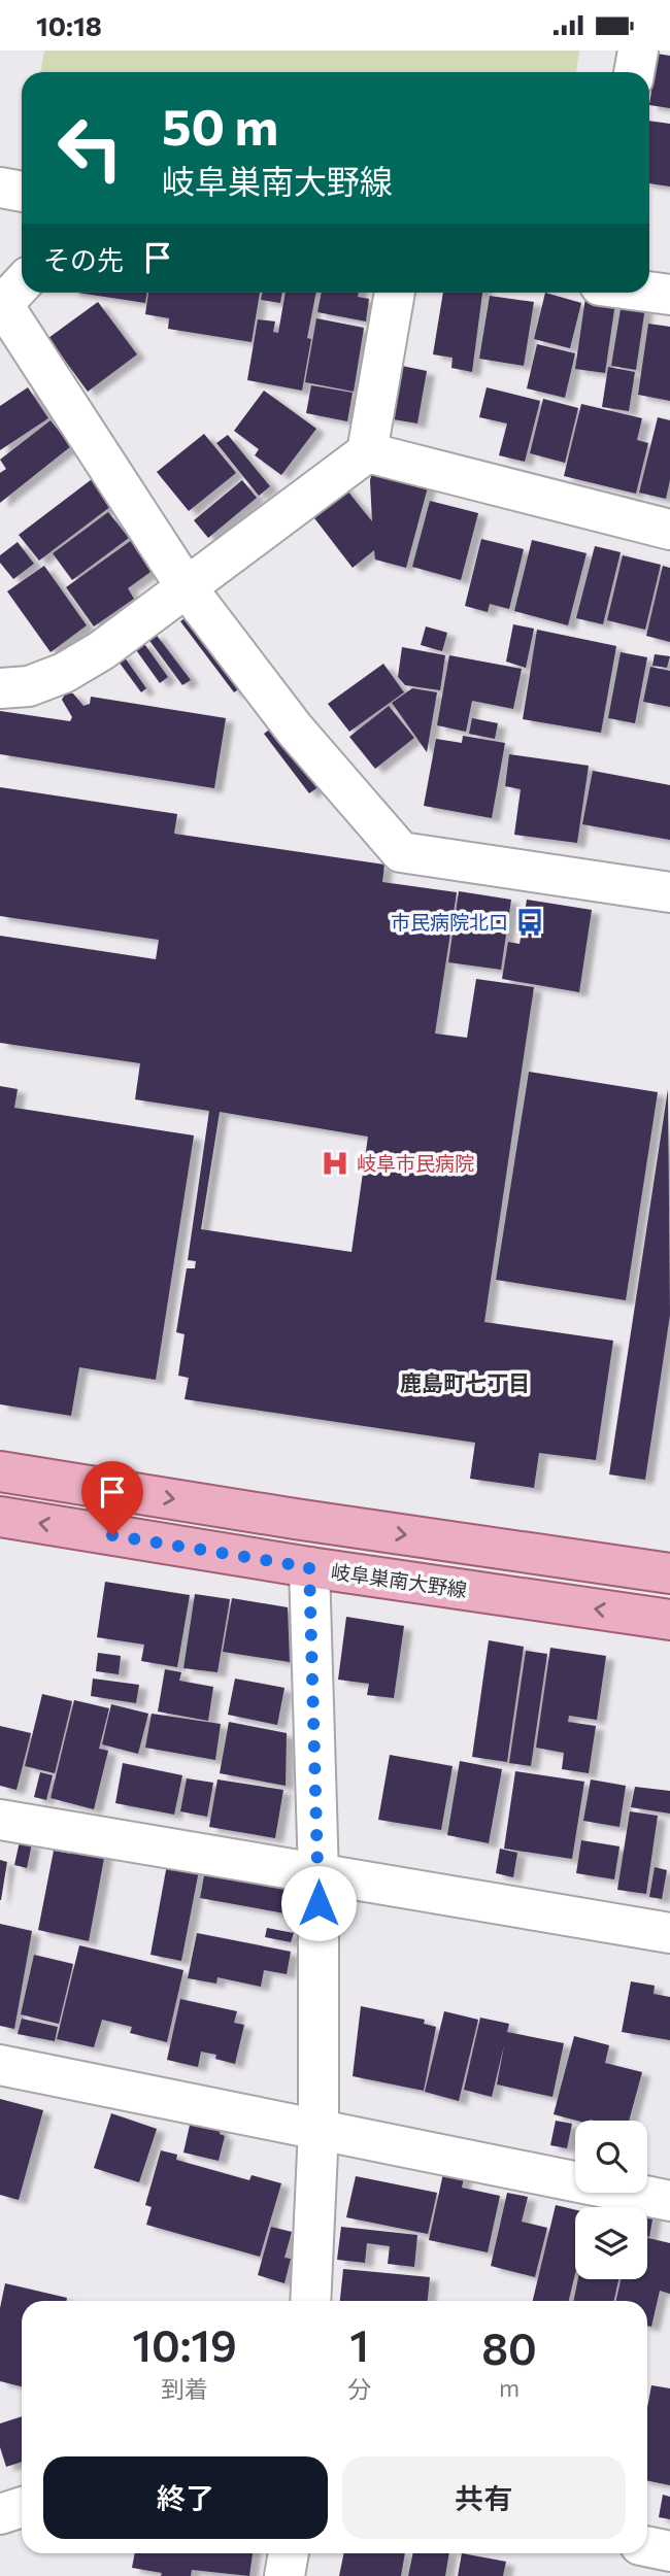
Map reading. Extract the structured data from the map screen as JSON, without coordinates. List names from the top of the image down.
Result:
{
  "streets": {
    "main road": ["岐阜巣南大野線"]
  },
  "districts": ["鹿島町七丁目"],
  "places": {
    "bus stop": ["市民病院北口"],
    "hospital": ["岐阜市民病院"]
  },
  "page": {
    "status": "10:18",
    "turn": ["50 m", "岐阜巣南大野線"],
    "then": "その先",
    "eta": [
      "10:19",
      "到着",
      "1",
      "分",
      "80",
      "m"
    ],
    "buttons": ["終了", "共有"]
  }
}
